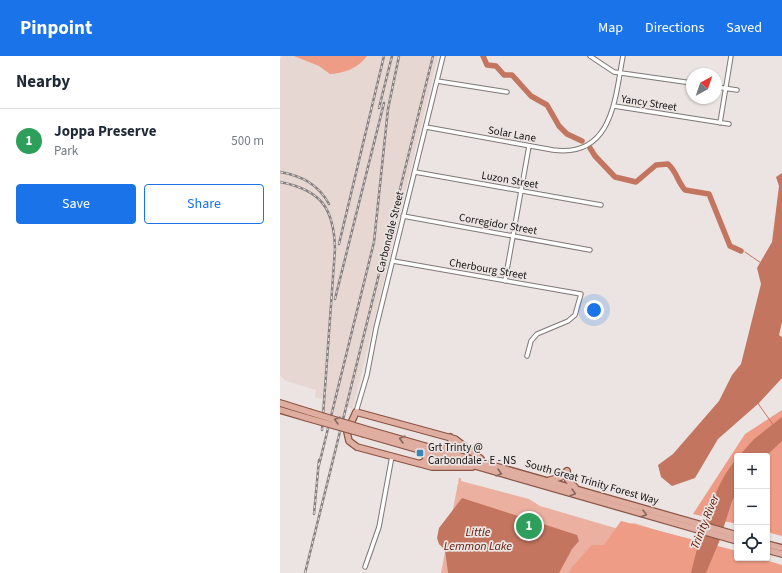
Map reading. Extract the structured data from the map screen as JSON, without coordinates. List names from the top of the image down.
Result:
{
  "streets": {
    "main road": ["South Great Trinity Forest Way"],
    "street": [
      "Yancy Street",
      "Solar Lane",
      "Luzon Street",
      "Corregidor Street",
      "Carbondale Street",
      "Cherbourg Street"
    ]
  },
  "crossings": [
    ["Yancy Street", "Solar Lane"],
    ["Solar Lane", "Carbondale Street"],
    ["Luzon Street", "Carbondale Street"],
    ["Corregidor Street", "Carbondale Street"],
    ["Carbondale Street", "Cherbourg Street"]
  ],
  "water": ["Trinity River", "Little Lemmon Lake"],
  "places": {
    "transit": ["Grt Trinty @ Carbondale - E - NS"]
  },
  "north": "top right",
  "page": {
    "header": "Pinpoint",
    "nav": ["Map", "Directions", "Saved"],
    "heading": "Nearby",
    "list": [
      {
        "mark": "1",
        "name": "Joppa Preserve",
        "note": "Park",
        "value": "500 m"
      }
    ],
    "buttons": ["Save", "Share"],
    "map_buttons": ["+", "−"],
    "pins": "1"
  }
}
